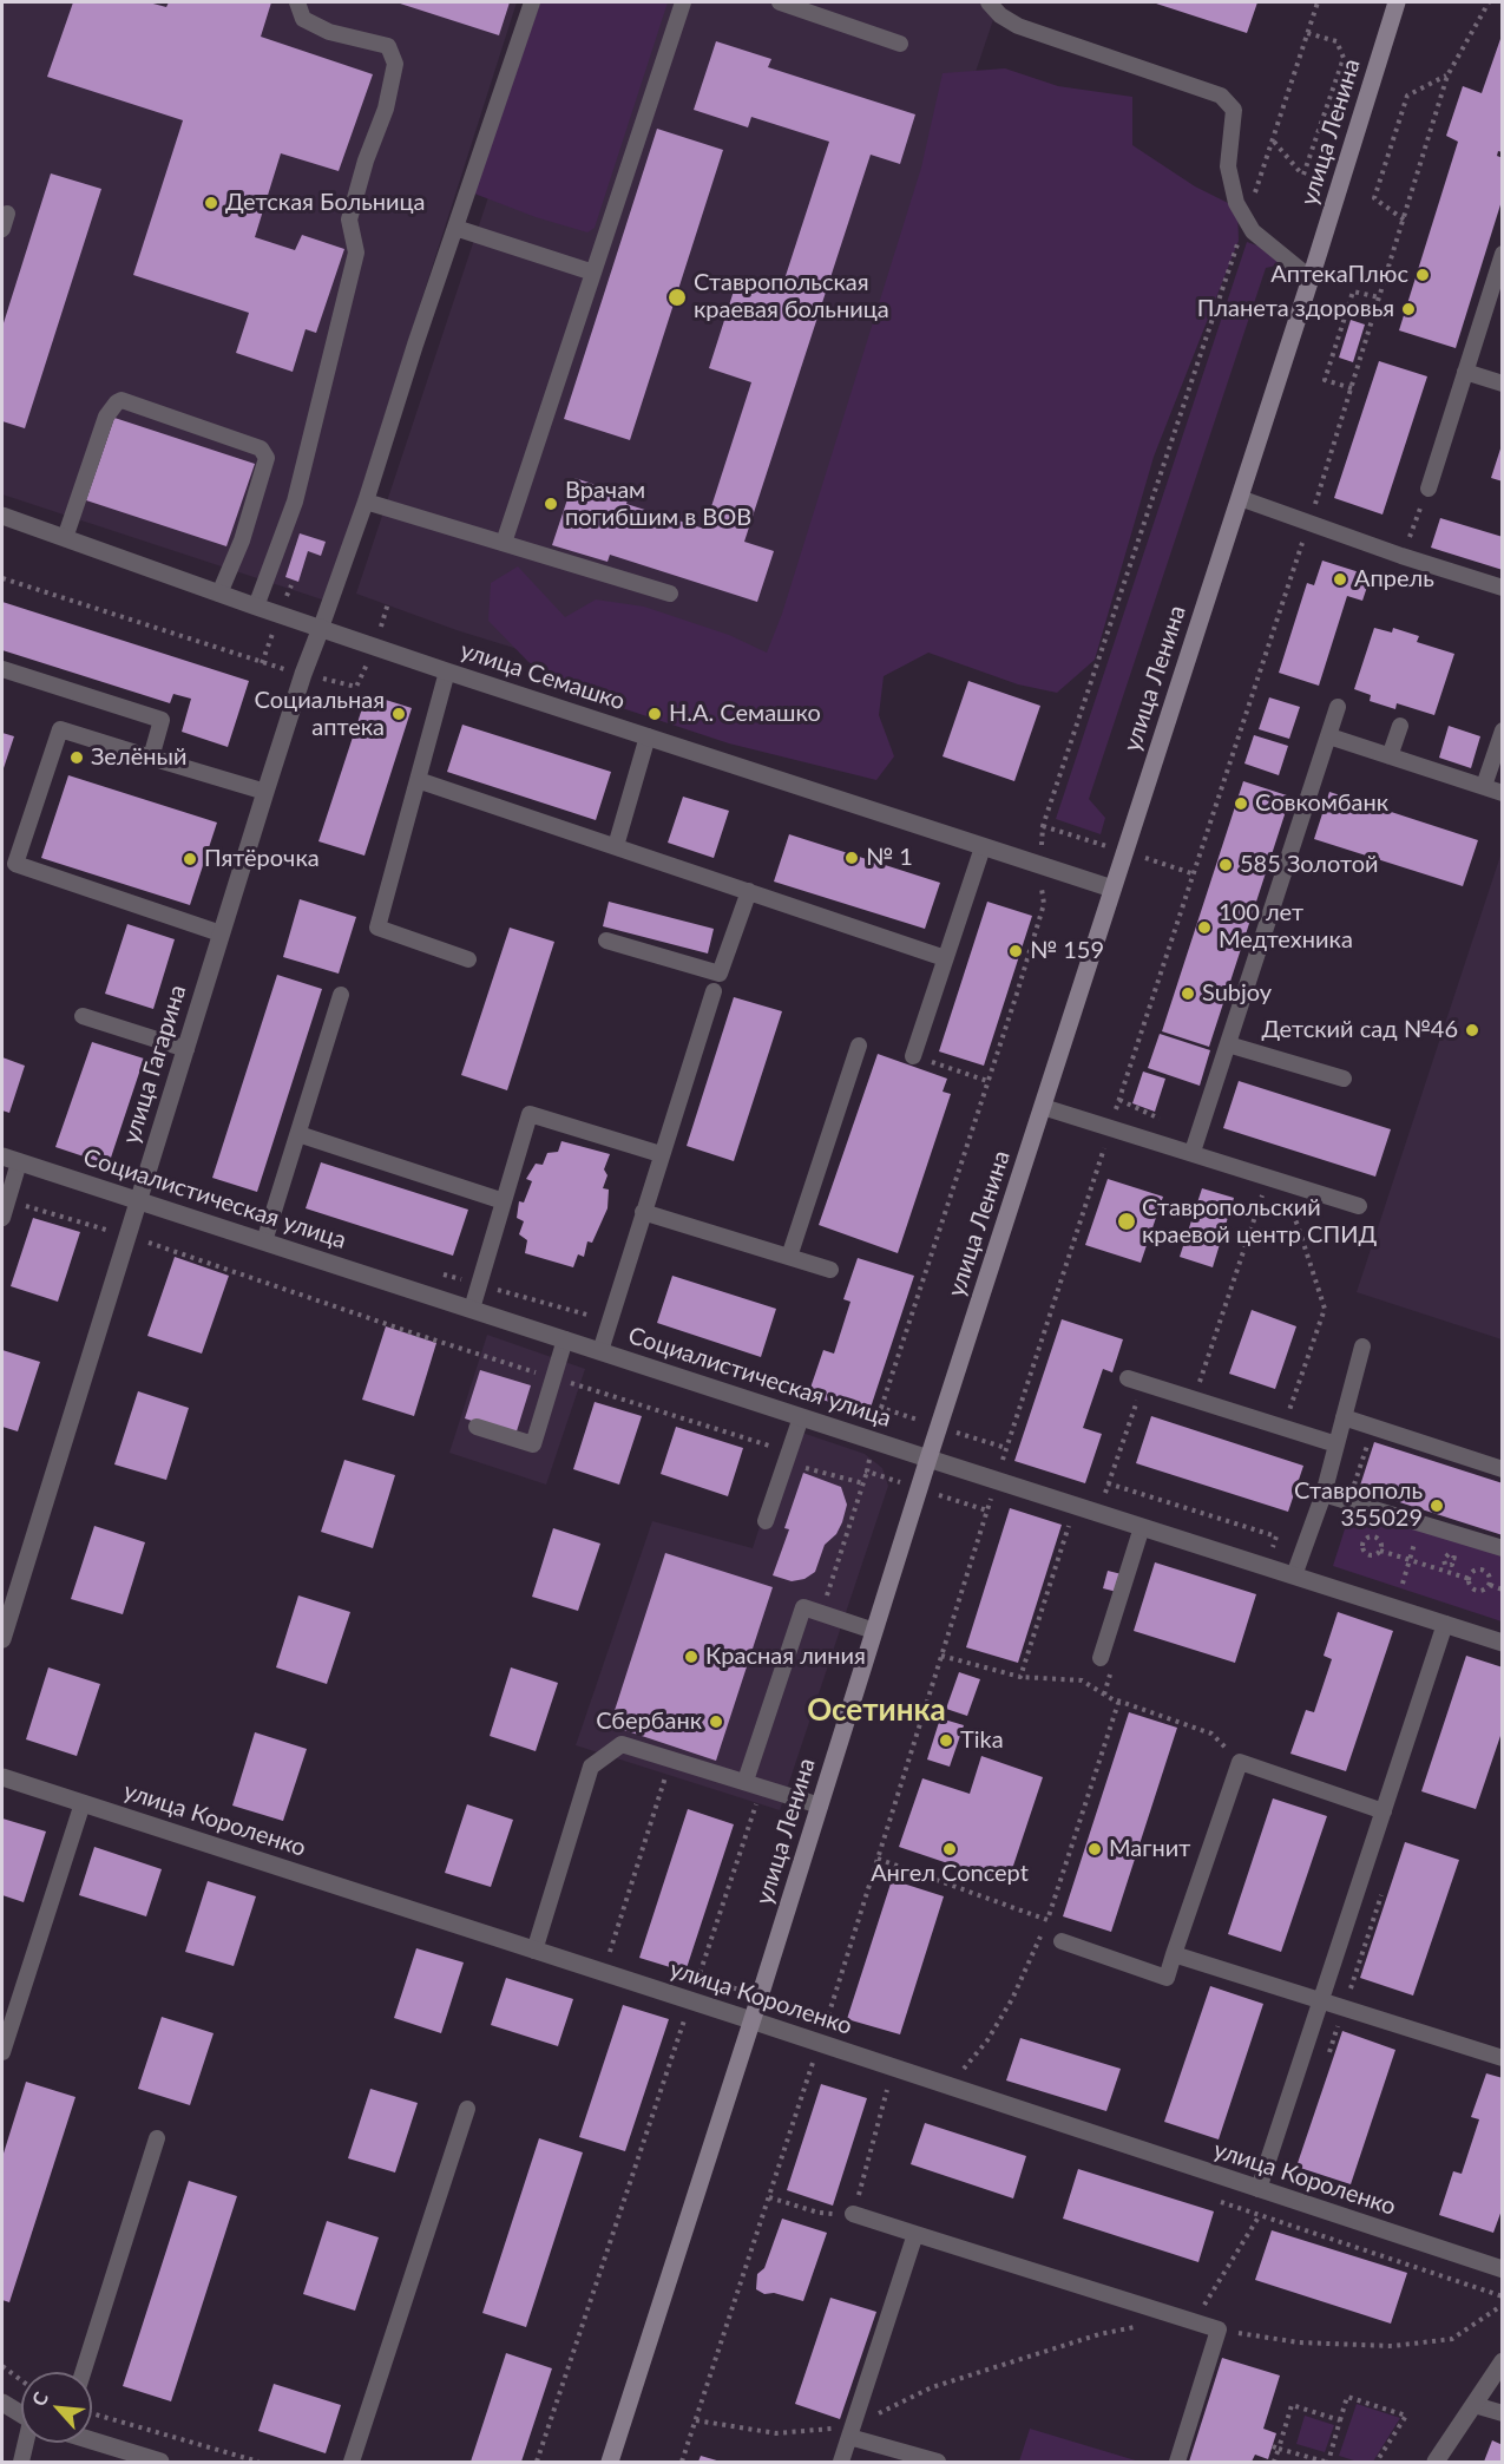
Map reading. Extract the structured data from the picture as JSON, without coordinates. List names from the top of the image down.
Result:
{
  "streets": {
    "main road": ["улица Ленина"],
    "street": [
      "улица Семашко",
      "улица Гагарина",
      "Социалистическая улица",
      "улица Короленко"
    ]
  },
  "crossings": [
    ["улица Ленина", "улица Семашко"],
    ["улица Ленина", "Социалистическая улица"],
    ["улица Ленина", "улица Короленко"],
    ["улица Семашко", "улица Гагарина"],
    ["улица Гагарина", "Социалистическая улица"]
  ],
  "districts": ["Осетинка"],
  "places": [
    "Детская Больница",
    "АптекаПлюс",
    "Ставропольская краевая больница",
    "Планета здоровья",
    "Врачам погибшим в ВОВ",
    "Апрель",
    "Социальная аптека",
    "Н.А. Семашко",
    "Зелёный",
    "Совкомбанк",
    "№ 1",
    "Пятёрочка",
    "585 Золотой",
    "100 лет Медтехника",
    "№ 159",
    "Subjoy",
    "Детский сад №46",
    "Ставропольский краевой центр СПИД",
    "Ставрополь 355029",
    "Красная линия",
    "Сбербанк",
    "Tika",
    "Ангел Concept",
    "Магнит"
  ],
  "north": "top left"
}
